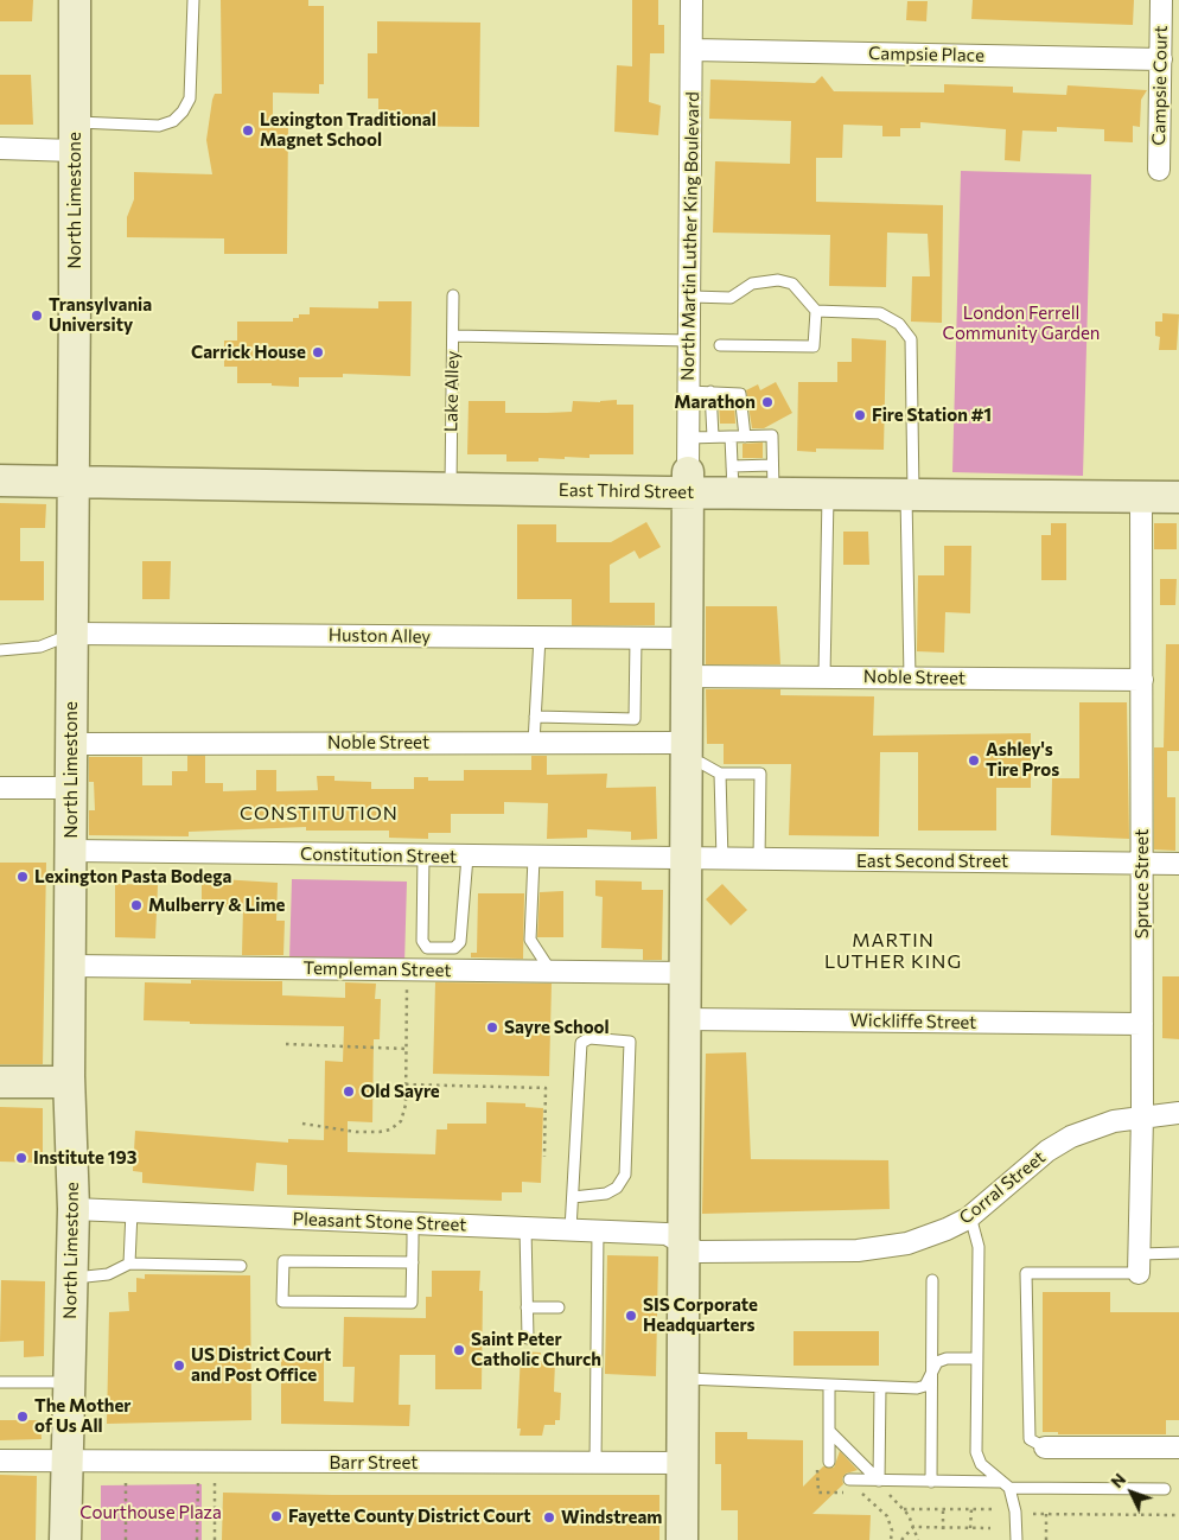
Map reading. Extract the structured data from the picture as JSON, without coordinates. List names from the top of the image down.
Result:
{
  "streets": {
    "main road": ["North Limestone", "East Third Street"],
    "street": [
      "Campsie Place",
      "Campsie Court",
      "North Martin Luther King Boulevard",
      "Huston Alley",
      "Noble Street",
      "Constitution Street",
      "East Second Street",
      "Spruce Street",
      "Templeman Street",
      "Wickliffe Street",
      "Corral Street",
      "Pleasant Stone Street",
      "Barr Street"
    ],
    "lane": ["Lake Alley"]
  },
  "crossings": [
    ["Campsie Place", "Campsie Court"],
    ["Campsie Place", "North Martin Luther King Boulevard"],
    ["North Limestone", "East Third Street"],
    ["North Limestone", "Huston Alley"],
    ["North Limestone", "Noble Street"],
    ["North Limestone", "Constitution Street"],
    ["North Limestone", "Templeman Street"],
    ["North Limestone", "Pleasant Stone Street"],
    ["North Limestone", "Barr Street"],
    ["North Martin Luther King Boulevard", "East Third Street"],
    ["Lake Alley", "East Third Street"],
    ["East Third Street", "Spruce Street"],
    ["Noble Street", "Spruce Street"],
    ["Constitution Street", "East Second Street"],
    ["East Second Street", "Spruce Street"],
    ["Spruce Street", "Wickliffe Street"],
    ["Spruce Street", "Corral Street"],
    ["Corral Street", "Pleasant Stone Street"]
  ],
  "districts": ["CONSTITUTION", "MARTIN LUTHER KING"],
  "parks": ["London Ferrell Community Garden", "Courthouse Plaza"],
  "places": [
    "Lexington Traditional Magnet School",
    "Transylvania University",
    "Carrick House",
    "Marathon",
    "Fire Station #1",
    "Ashley's Tire Pros",
    "Lexington Pasta Bodega",
    "Mulberry & Lime",
    "Sayre School",
    "Old Sayre",
    "Institute 193",
    "SIS Corporate Headquarters",
    "Saint Peter Catholic Church",
    "US District Court and Post Office",
    "The Mother of Us All",
    "Fayette County District Court",
    "Windstream"
  ],
  "north": "top left"
}
